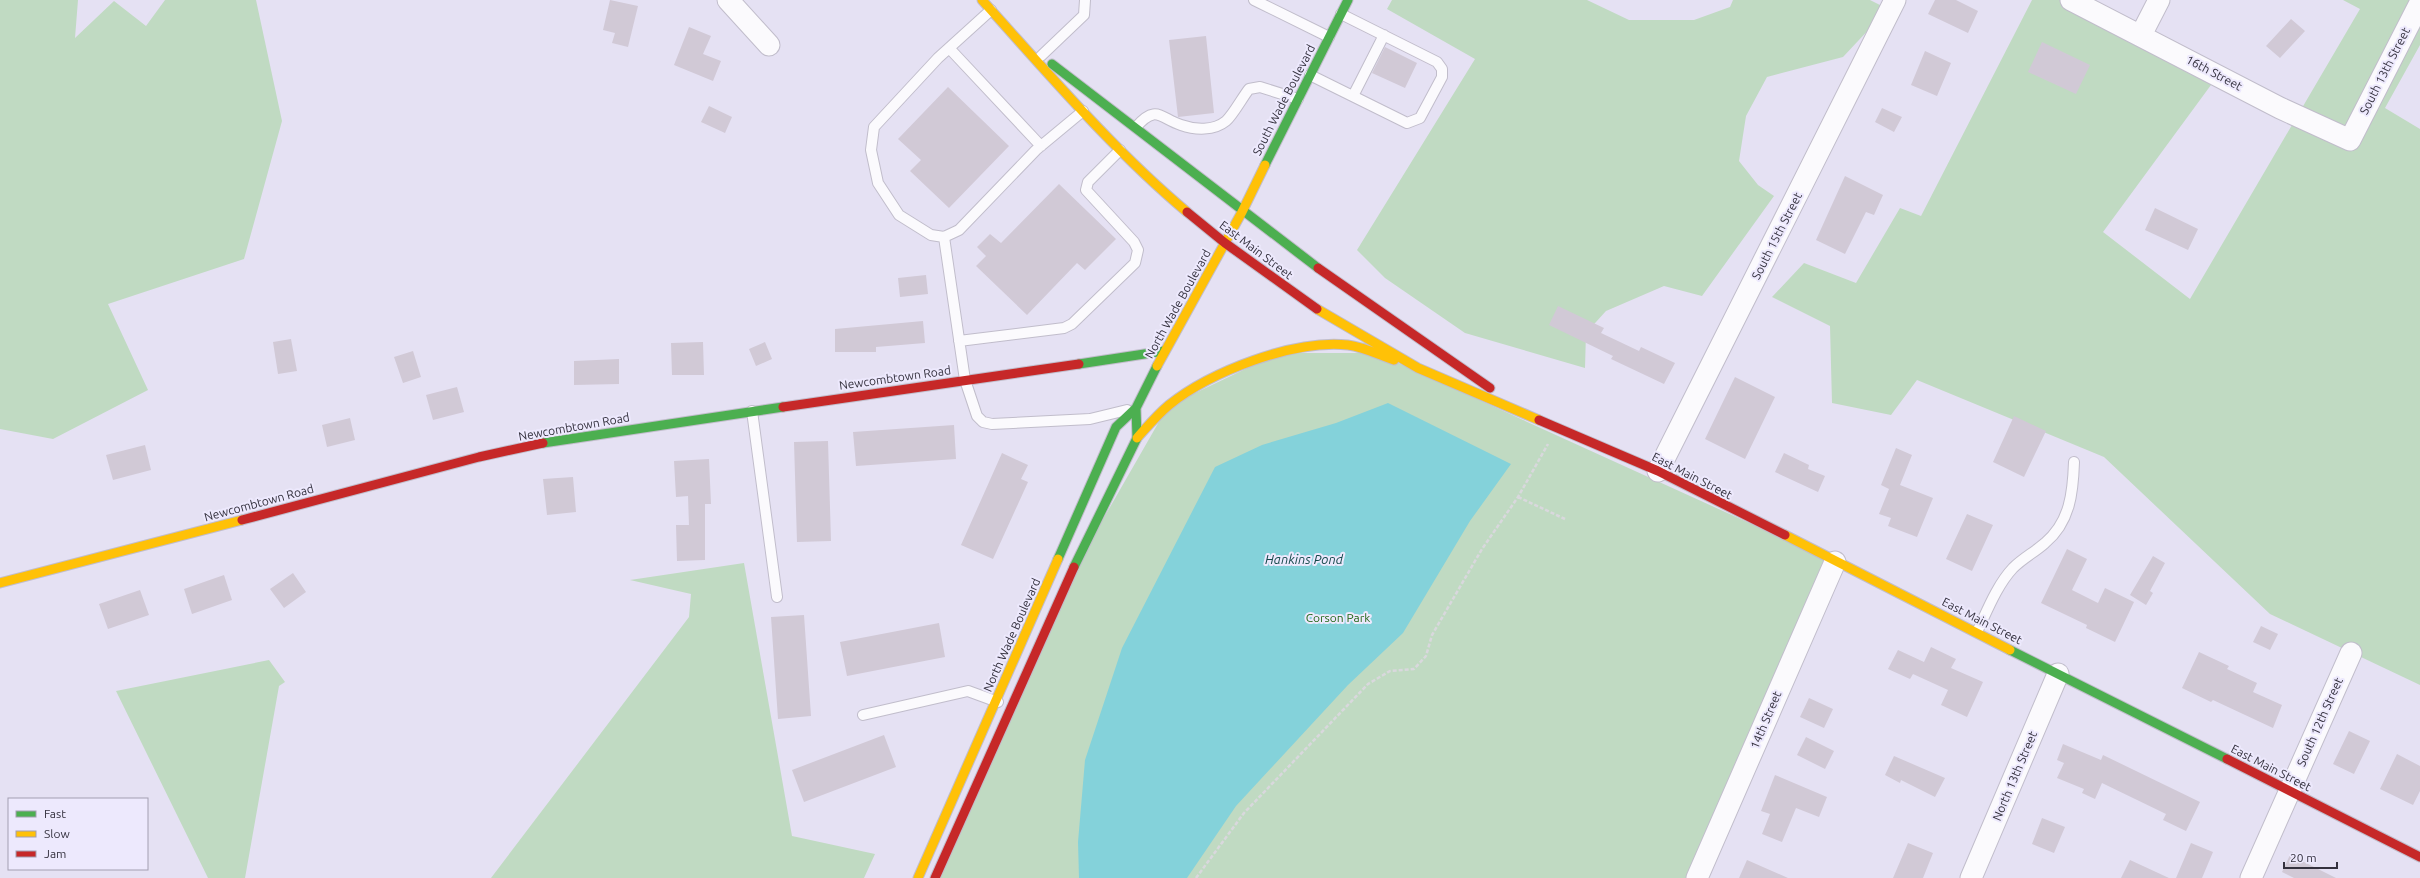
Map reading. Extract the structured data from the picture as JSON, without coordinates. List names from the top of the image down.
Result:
{
  "streets": {
    "main road": [
      "South Wade Boulevard",
      "East Main Street",
      "North Wade Boulevard",
      "Newcombtown Road"
    ],
    "street": [
      "South 13th Street",
      "16th Street",
      "South 15th Street",
      "14th Street",
      "South 12th Street",
      "North 13th Street"
    ]
  },
  "crossings": [
    ["South 13th Street", "16th Street"],
    ["South Wade Boulevard", "East Main Street"],
    ["South Wade Boulevard", "North Wade Boulevard"],
    ["South 15th Street", "East Main Street"],
    ["East Main Street", "North Wade Boulevard"],
    ["East Main Street", "14th Street"],
    ["East Main Street", "South 12th Street"],
    ["East Main Street", "North 13th Street"],
    ["North Wade Boulevard", "Newcombtown Road"]
  ],
  "water": ["Hankins Pond"],
  "parks": ["Corson Park"],
  "legend": ["Fast", "Slow", "Jam"],
  "scale_bar": "20 m"
}
